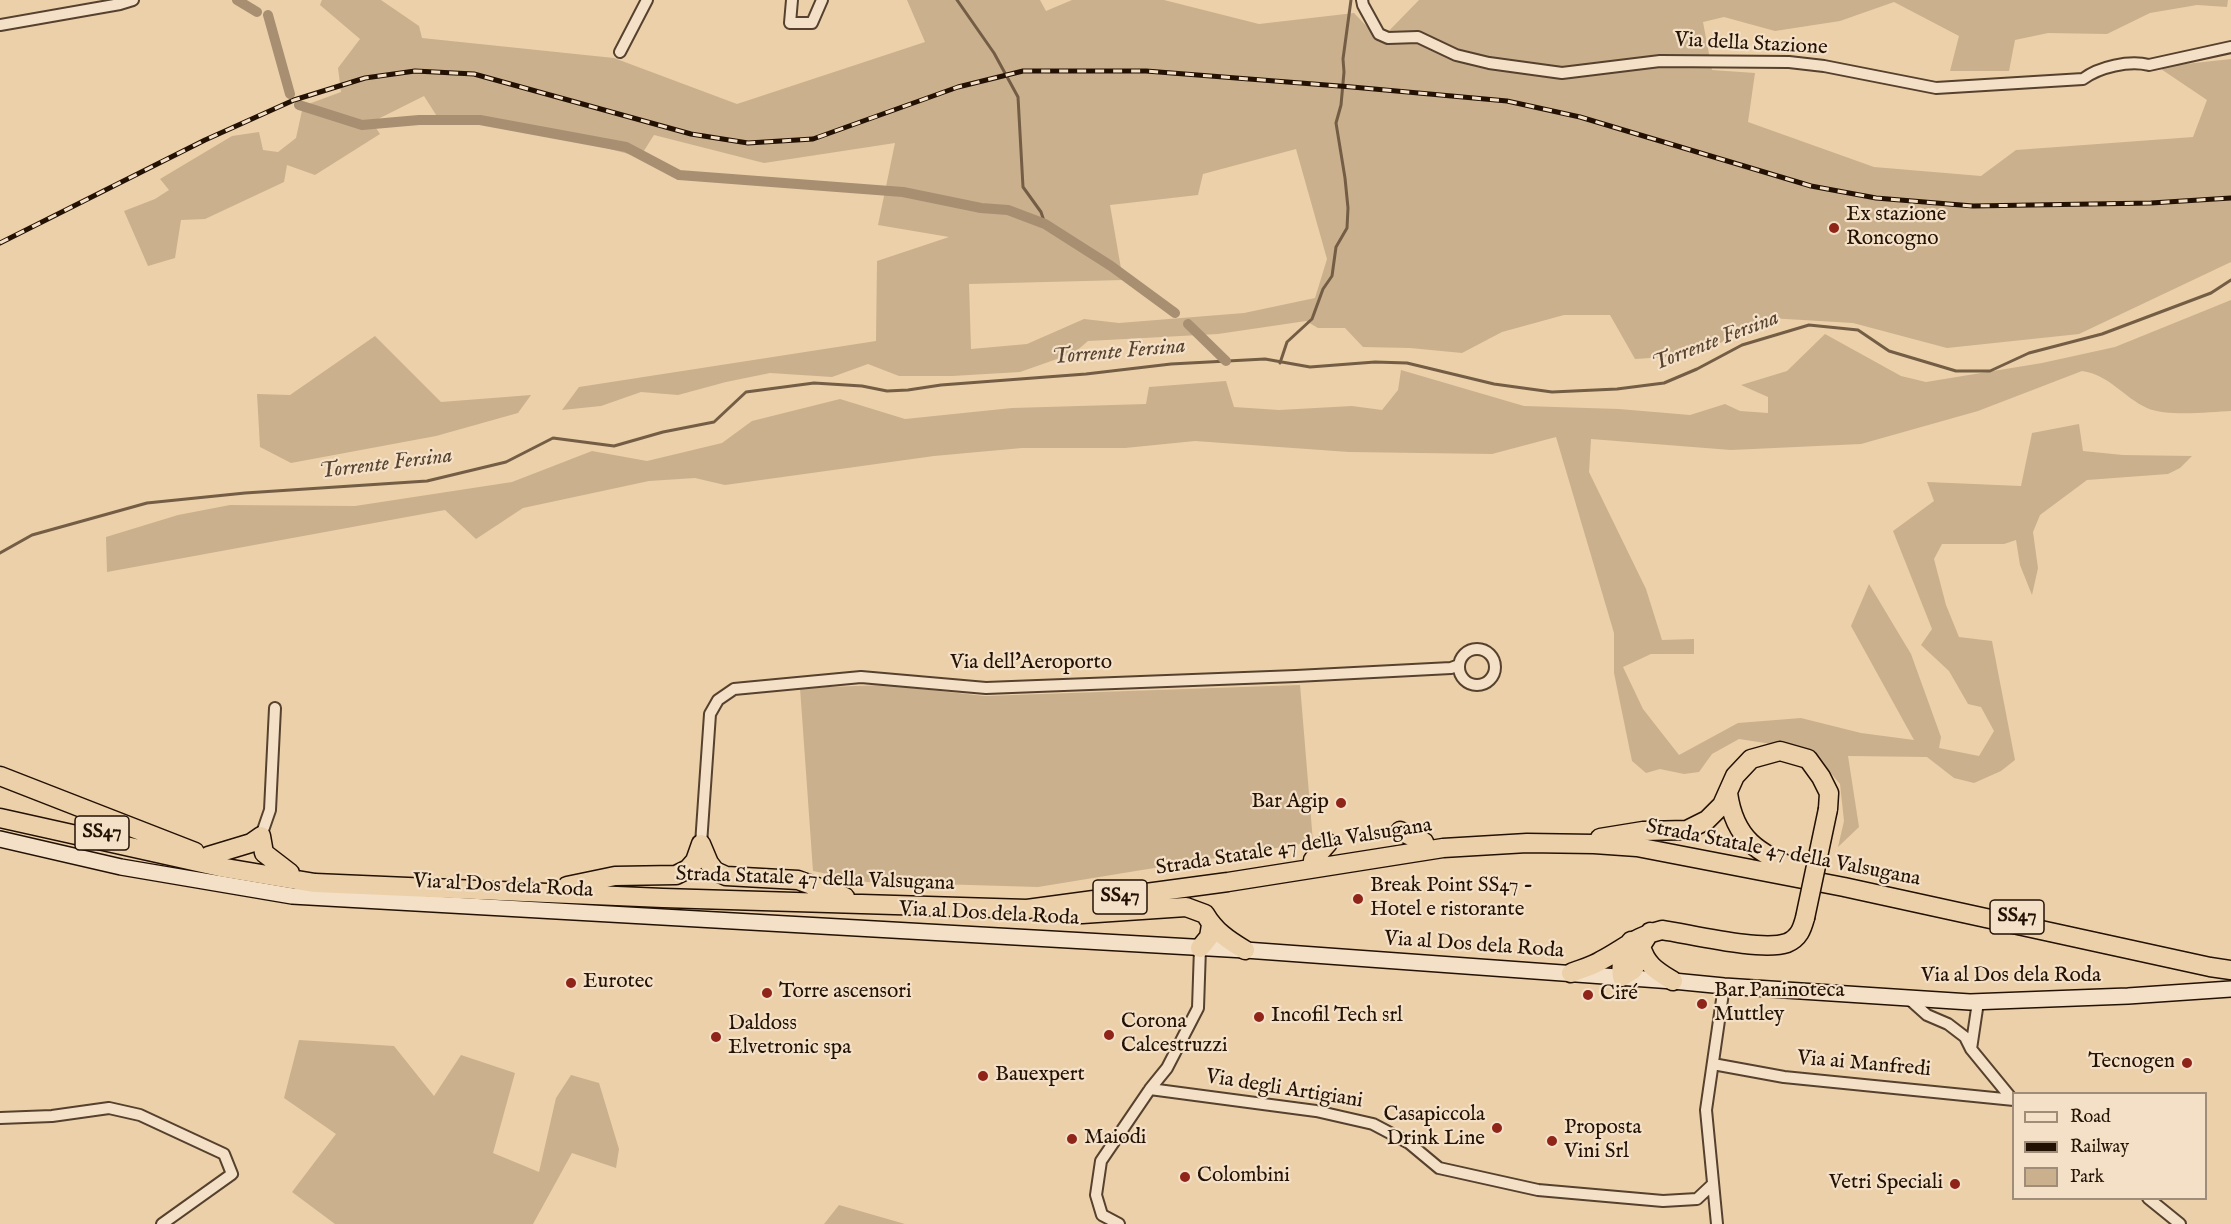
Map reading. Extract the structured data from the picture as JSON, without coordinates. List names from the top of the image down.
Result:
{
  "streets": {
    "highway": ["SS47", "Strada Statale 47 della Valsugana"],
    "main road": ["Via al Dos dela Roda"],
    "street": [
      "Via della Stazione",
      "Via dell'Aeroporto",
      "Via ai Manfredi",
      "Via degli Artigiani"
    ]
  },
  "crossings": [
    ["Via al Dos dela Roda", "Via ai Manfredi"]
  ],
  "water": ["Torrente Fersina"],
  "places": [
    "Ex stazione Roncogno",
    "Bar Agip",
    "Break Point SS47 - Hotel e ristorante",
    "Eurotec",
    "Torre ascensori",
    "Ciré",
    "Bar Paninoteca Muttley",
    "Incofil Tech srl",
    "Corona Calcestruzzi",
    "Daldoss Elvetronic spa",
    "Tecnogen",
    "Bauexpert",
    "Casapiccola Drink Line",
    "Maiodi",
    "Proposta Vini Srl",
    "Colombini",
    "Vetri Speciali"
  ],
  "legend": ["Road", "Railway", "Park"]
}
